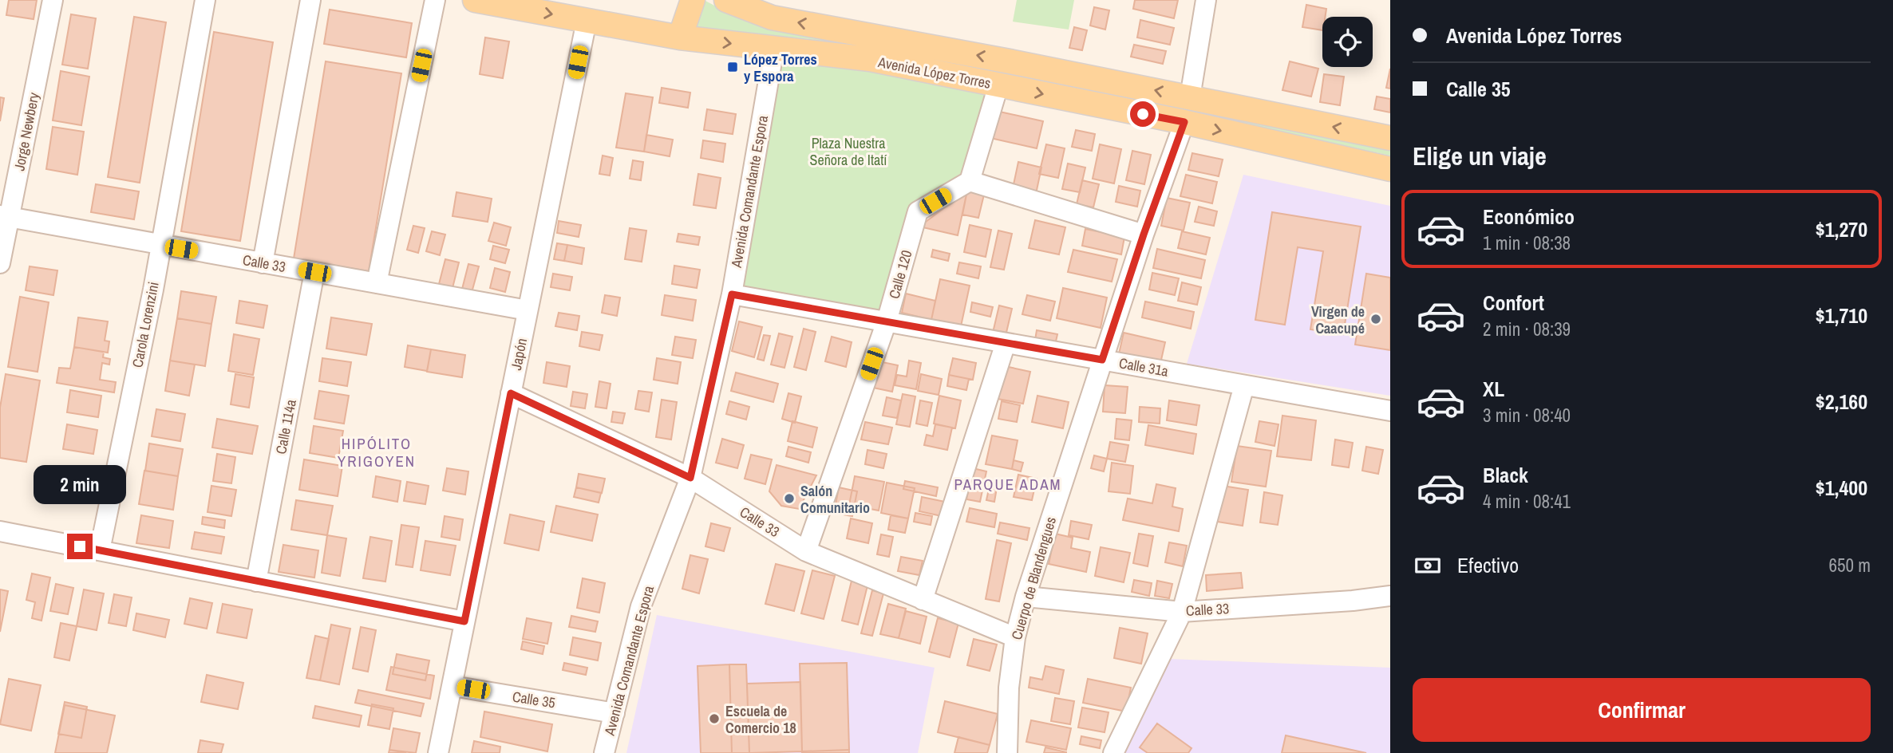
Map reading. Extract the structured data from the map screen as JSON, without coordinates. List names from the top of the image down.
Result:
{
  "streets": {
    "main road": ["Avenida López Torres"],
    "street": [
      "Jorge Newbery",
      "Avenida Comandante Espora",
      "Calle 33",
      "Calle 120",
      "Carola Lorenzini",
      "Japón",
      "Calle 31a",
      "Calle 114a",
      "Cuerpo de Blandengues",
      "Calle 35"
    ]
  },
  "crossings": [
    ["Avenida López Torres", "Avenida Comandante Espora"],
    ["Avenida López Torres", "Japón"],
    ["Avenida López Torres", "Cuerpo de Blandengues"],
    ["Jorge Newbery", "Calle 33"],
    ["Avenida Comandante Espora", "Calle 33"],
    ["Avenida Comandante Espora", "Calle 31a"],
    ["Avenida Comandante Espora", "Calle 35"],
    ["Calle 33", "Calle 120"],
    ["Calle 33", "Carola Lorenzini"],
    ["Calle 33", "Japón"],
    ["Calle 33", "Calle 114a"],
    ["Calle 33", "Cuerpo de Blandengues"],
    ["Calle 120", "Calle 31a"],
    ["Japón", "Calle 35"],
    ["Calle 31a", "Cuerpo de Blandengues"]
  ],
  "districts": ["HIPÓLITO YRIGOYEN", "PARQUE ADAM"],
  "parks": ["Plaza Nuestra Señora de Itatí"],
  "places": {
    "transit": ["López Torres y Espora"],
    "other": ["Virgen de Caacupé", "Salón Comunitario", "Escuela de Comercio 18"]
  },
  "page": {
    "banner": ["Avenida López Torres", "Calle 35"],
    "heading": "Elige un viaje",
    "list": [
      {
        "name": "Económico",
        "note": "1 min · 08:38",
        "value": "$1,270"
      },
      {
        "name": "Confort",
        "note": "2 min · 08:39",
        "value": "$1,710"
      },
      {
        "name": "XL",
        "note": "3 min · 08:40",
        "value": "$2,160"
      },
      {
        "name": "Black",
        "note": "4 min · 08:41",
        "value": "$1,400"
      }
    ],
    "bubble": "2 min",
    "pay": ["Efectivo", "650 m"],
    "buttons": "Confirmar"
  }
}
